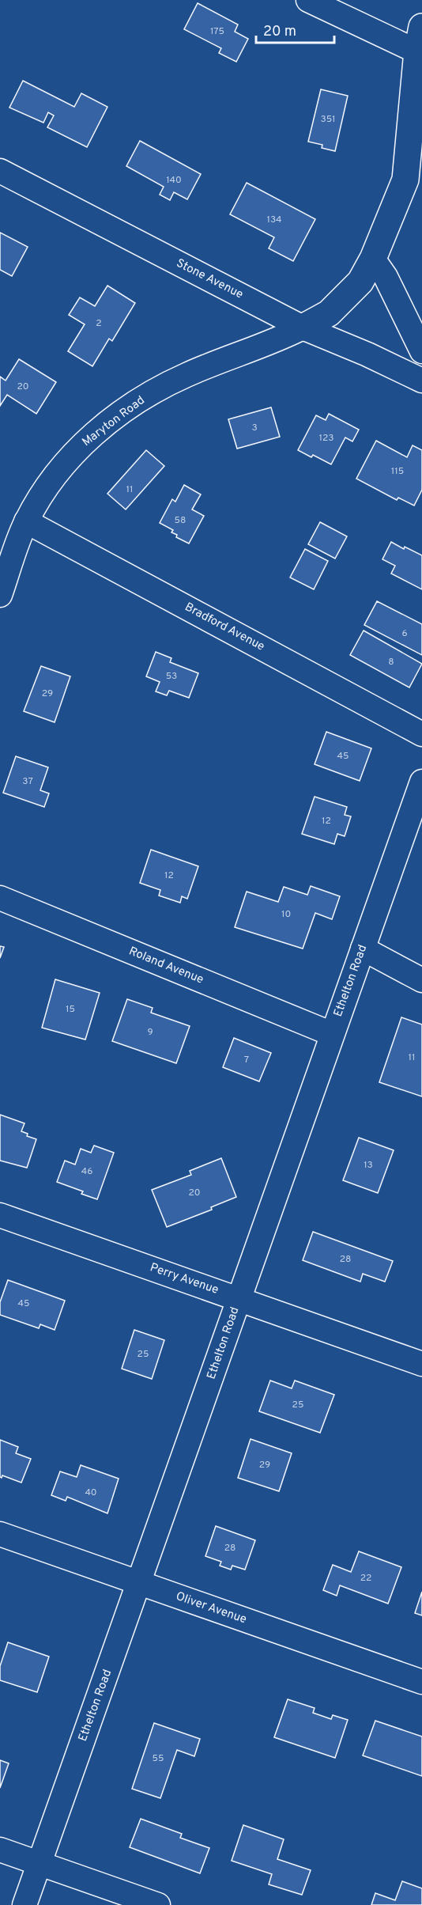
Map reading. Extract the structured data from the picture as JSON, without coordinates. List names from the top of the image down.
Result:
{
  "streets": {
    "street": [
      "Stone Avenue",
      "Maryton Road",
      "Bradford Avenue",
      "Roland Avenue",
      "Ethelton Road",
      "Perry Avenue",
      "Oliver Avenue"
    ]
  },
  "crossings": [
    ["Stone Avenue", "Maryton Road"],
    ["Maryton Road", "Bradford Avenue"],
    ["Roland Avenue", "Ethelton Road"],
    ["Ethelton Road", "Perry Avenue"],
    ["Ethelton Road", "Oliver Avenue"]
  ],
  "house_numbers": [
    "175",
    "351",
    "140",
    "134",
    "2",
    "20",
    "3",
    "123",
    "115",
    "11",
    "58",
    "6",
    "8",
    "53",
    "29",
    "45",
    "37",
    "12",
    "12",
    "10",
    "15",
    "9",
    "11",
    "7",
    "13",
    "46",
    "20",
    "28",
    "45",
    "25",
    "25",
    "29",
    "40",
    "28",
    "22",
    "55"
  ],
  "scale_bar": "20 m"
}
